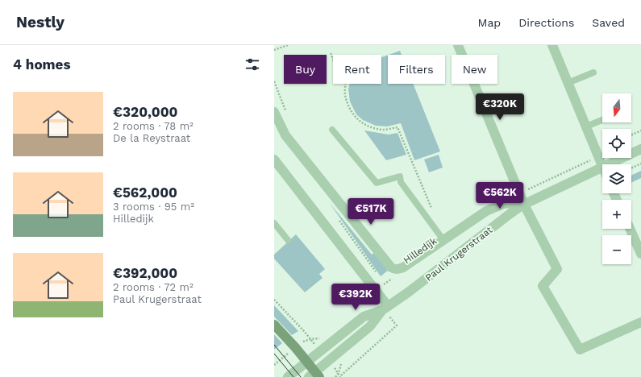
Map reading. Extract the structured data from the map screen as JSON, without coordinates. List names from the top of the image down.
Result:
{
  "streets": {
    "street": ["Hilledijk", "Paul Krugerstraat"]
  },
  "crossings": [
    ["Hilledijk", "Paul Krugerstraat"]
  ],
  "north": "bottom",
  "page": {
    "header": "Nestly",
    "nav": ["Map", "Directions", "Saved"],
    "heading": "4 homes",
    "chip": [
      "Buy",
      "Rent",
      "Filters",
      "New"
    ],
    "list": [
      {
        "name": "€320,000",
        "note": "2 rooms · 78 m² · De la Reystraat"
      },
      {
        "name": "€562,000",
        "note": "3 rooms · 95 m² · Hilledijk"
      },
      {
        "name": "€392,000",
        "note": "2 rooms · 72 m² · Paul Krugerstraat"
      }
    ],
    "map_buttons": ["+", "−"],
    "price": [
      "€320K",
      "€562K",
      "€517K",
      "€392K"
    ]
  }
}
